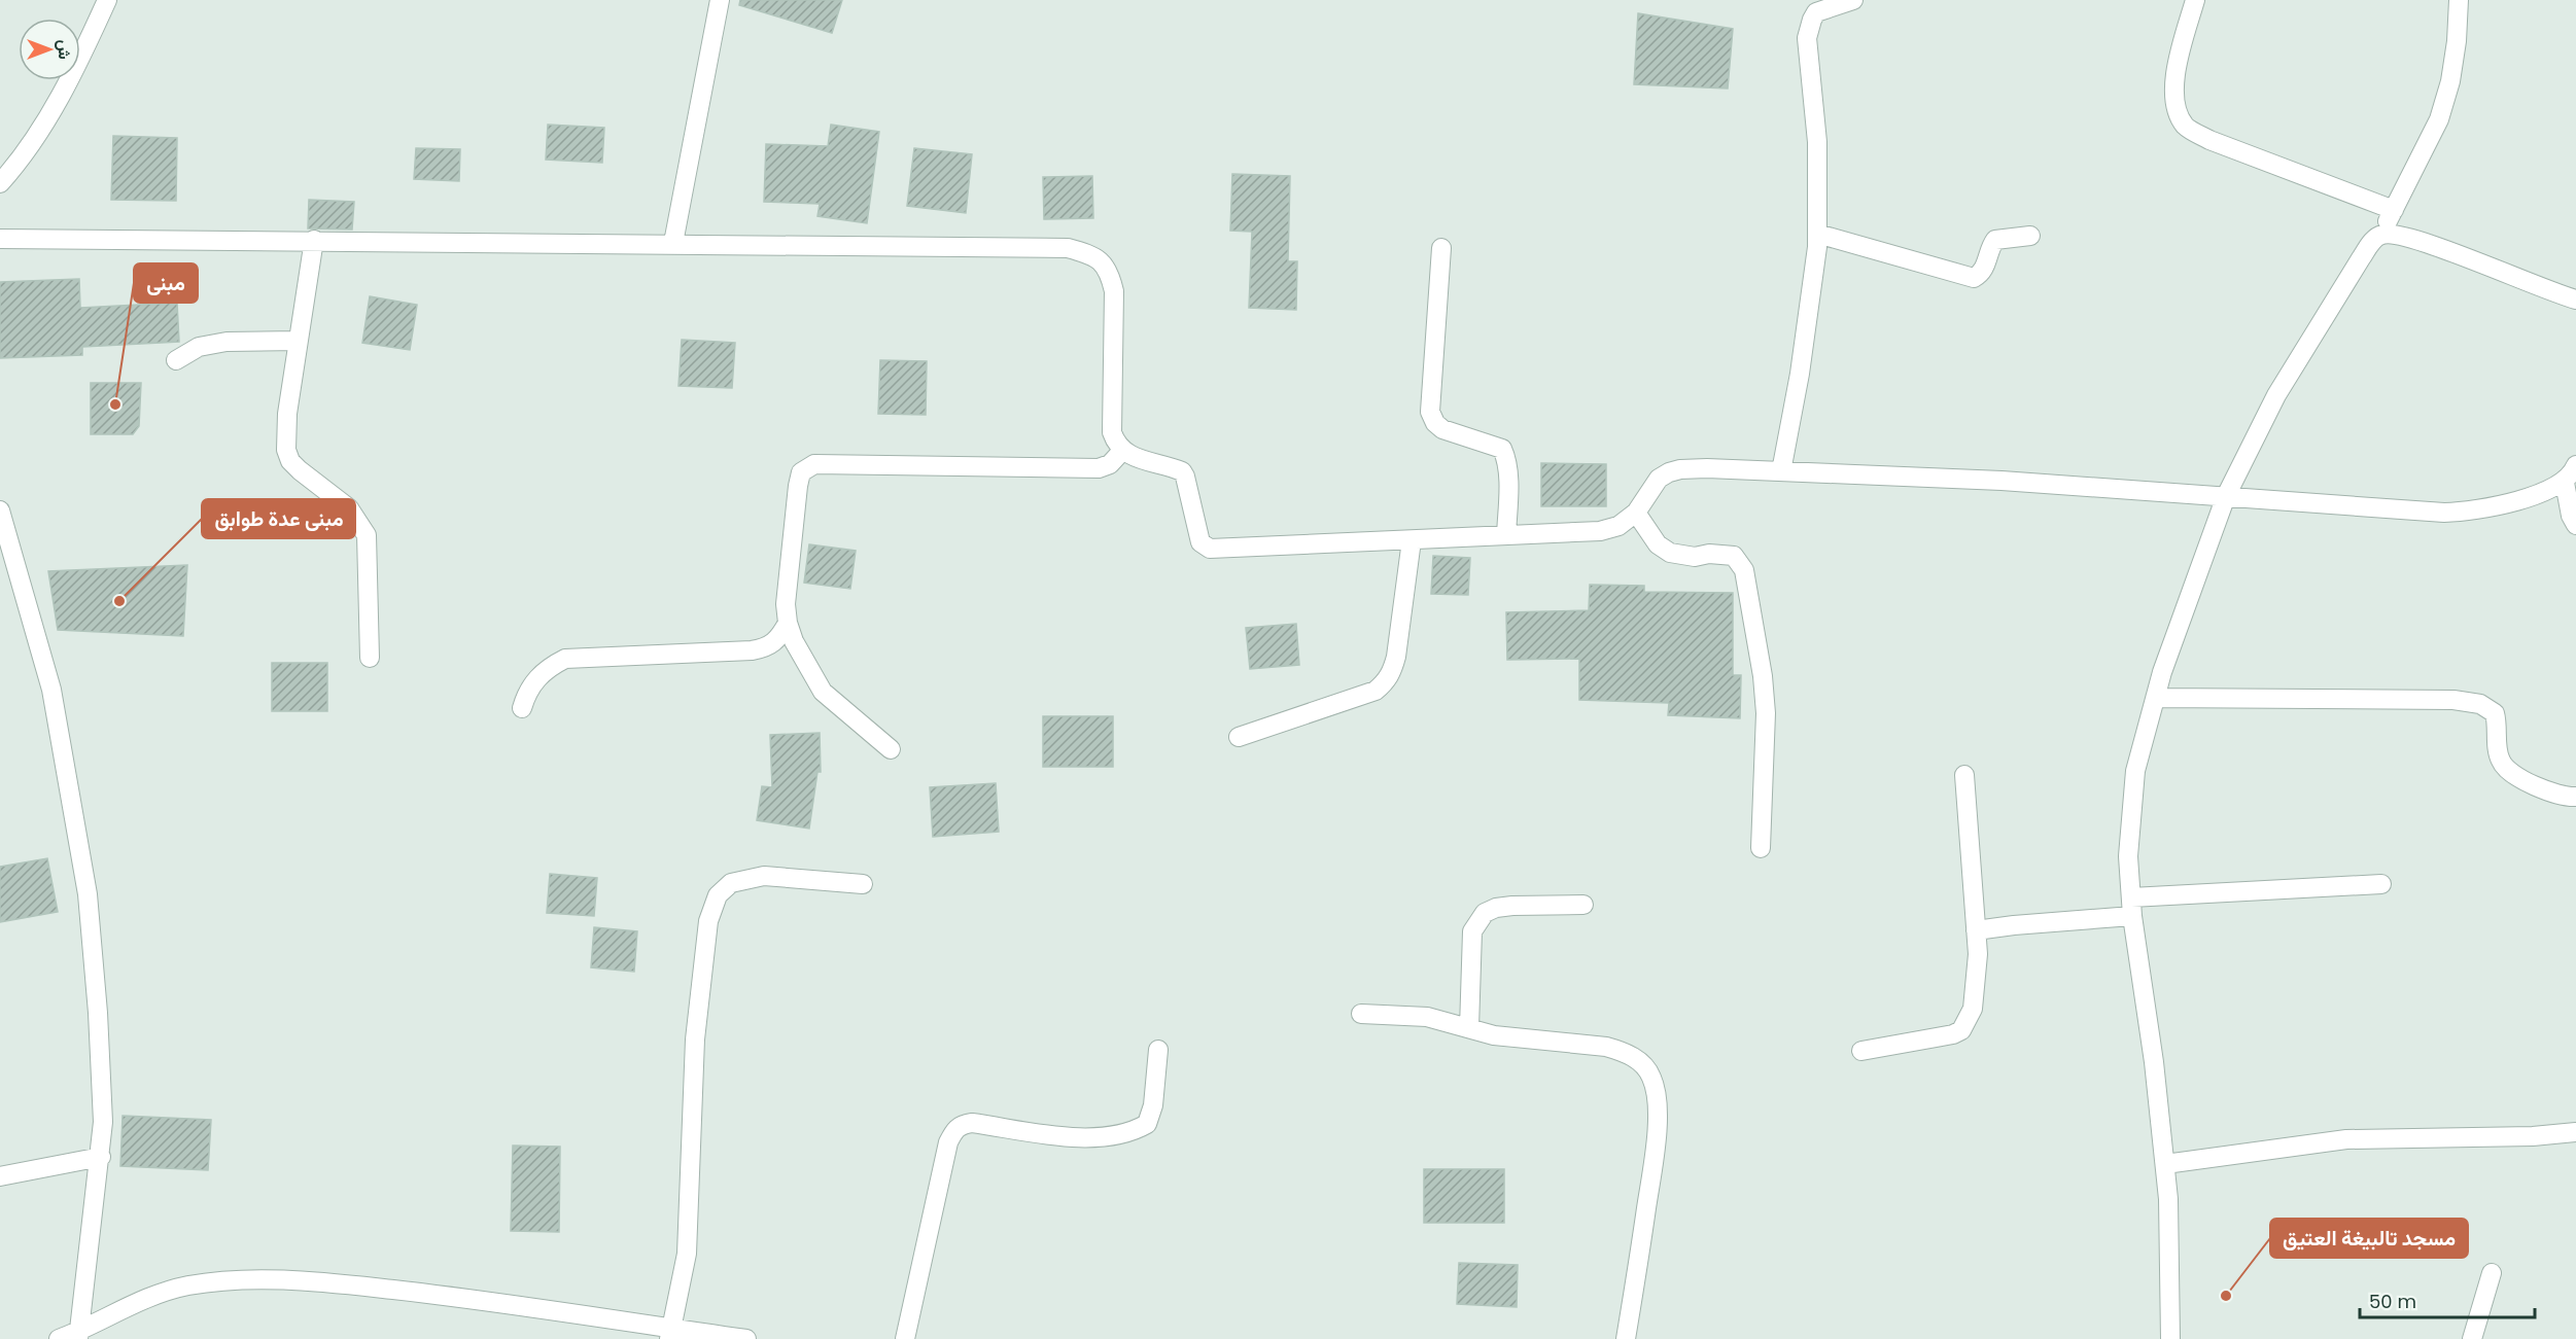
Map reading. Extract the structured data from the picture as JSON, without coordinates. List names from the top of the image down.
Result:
{
  "places": ["مبنى", "مبنى عدة طوابق", "مسجد تالبيغة العتيق"],
  "scale_bar": "50 m",
  "north": "right"
}
